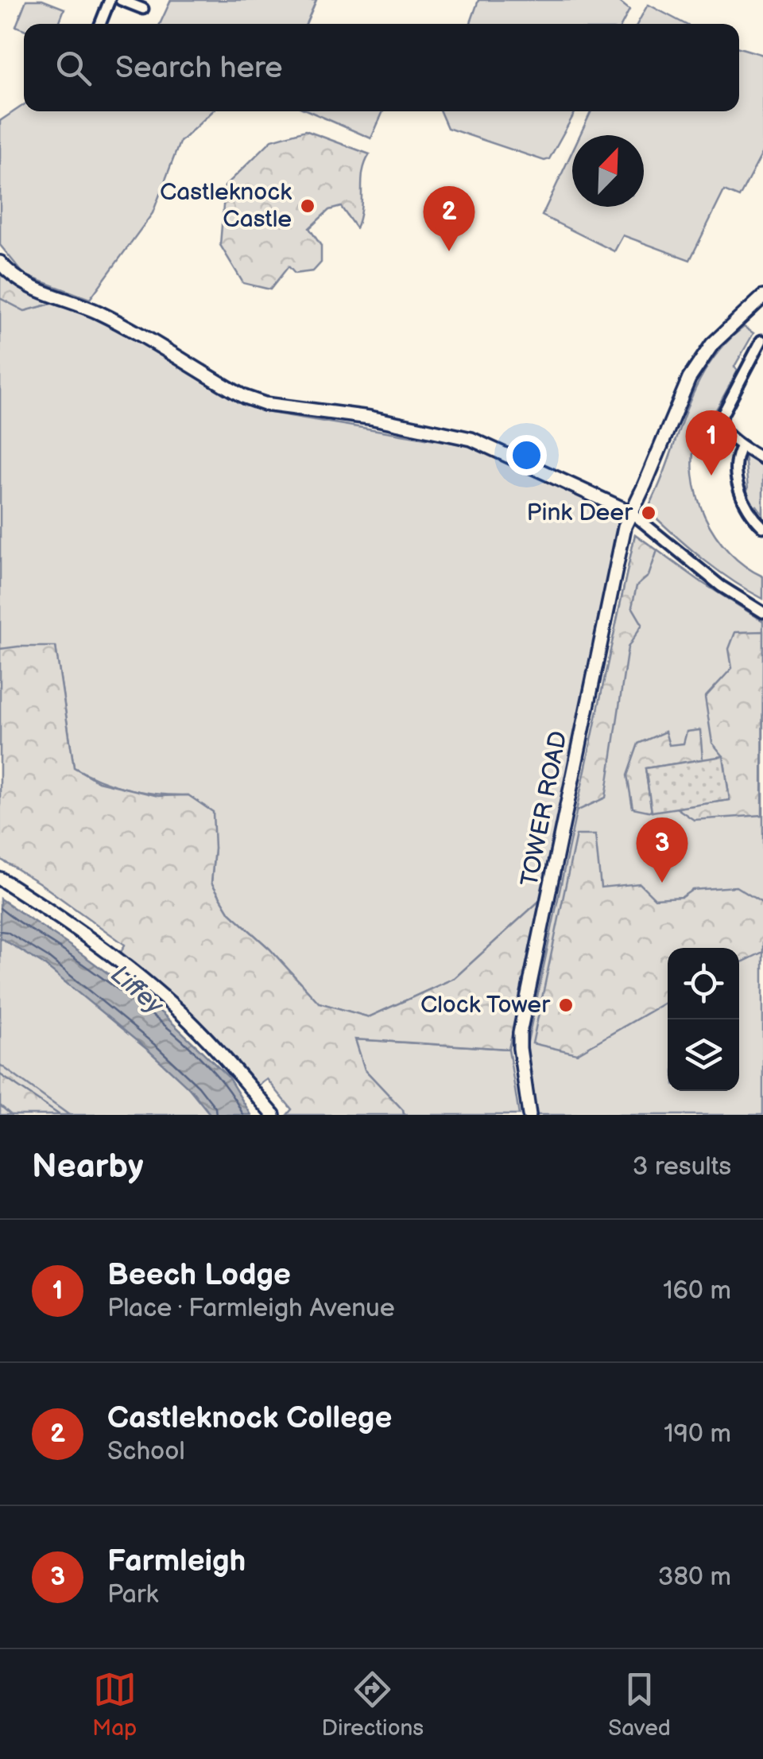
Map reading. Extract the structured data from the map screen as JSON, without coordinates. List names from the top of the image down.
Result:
{
  "streets": {
    "street": ["TOWER ROAD"]
  },
  "water": ["Liffey"],
  "places": ["Castleknock Castle", "Pink Deer", "Clock Tower"],
  "north": "top right",
  "page": {
    "search": "Search here",
    "pins": ["2", "1", "3"],
    "heading": ["Nearby", "3 results"],
    "list": [
      {
        "mark": "1",
        "name": "Beech Lodge",
        "note": "Place · Farmleigh Avenue",
        "value": "160 m"
      },
      {
        "mark": "2",
        "name": "Castleknock College",
        "note": "School",
        "value": "190 m"
      },
      {
        "mark": "3",
        "name": "Farmleigh",
        "note": "Park",
        "value": "380 m"
      }
    ],
    "nav": ["Map", "Directions", "Saved"]
  }
}
